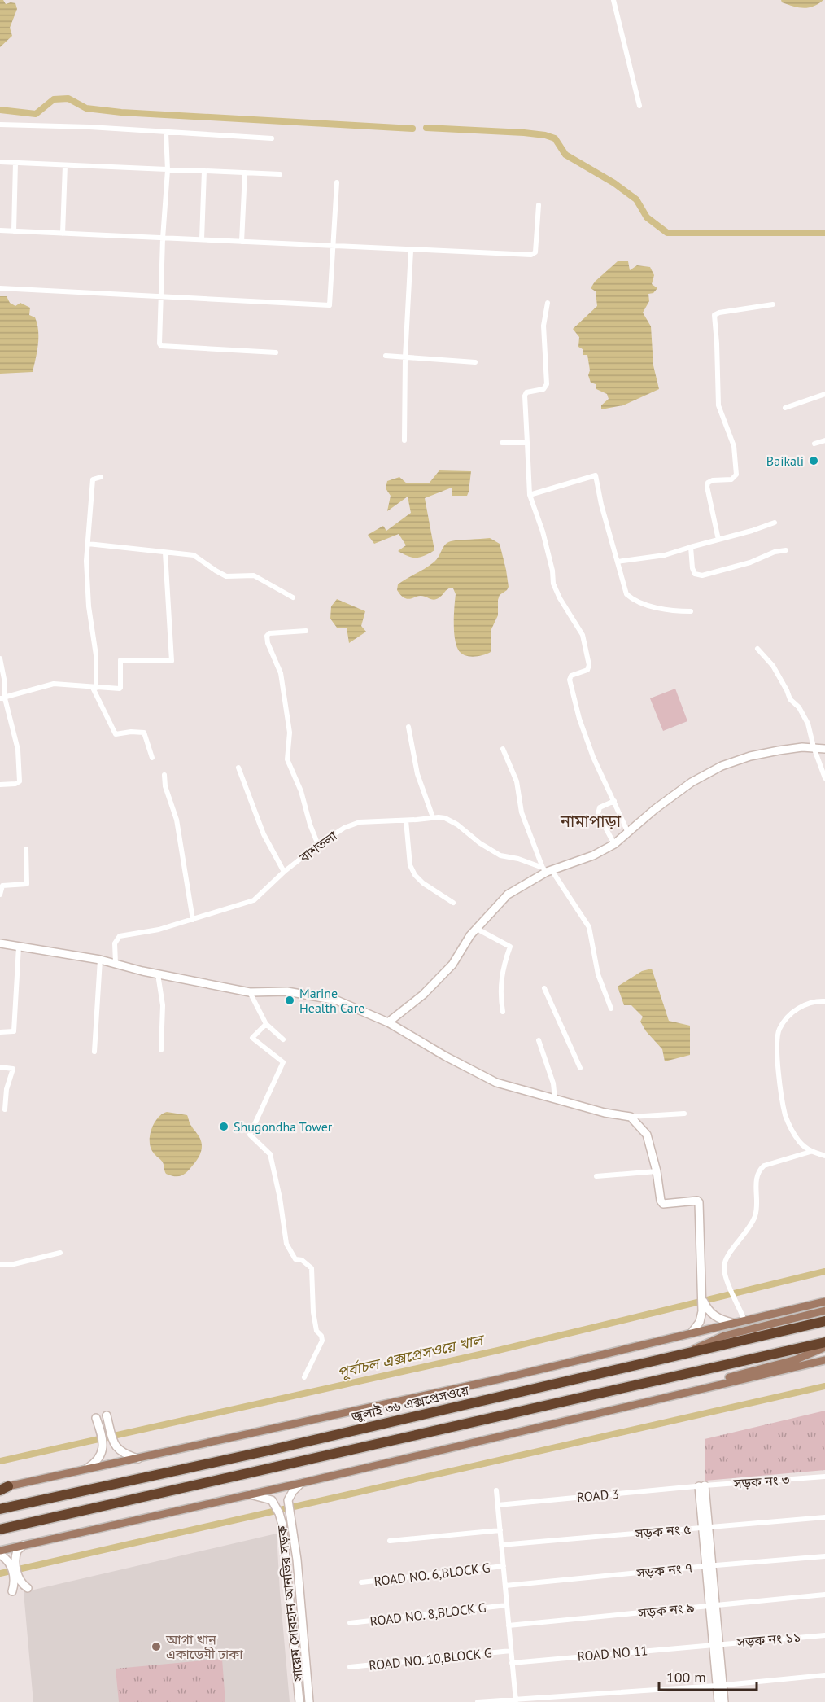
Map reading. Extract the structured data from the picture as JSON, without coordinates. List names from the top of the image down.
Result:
{
  "streets": {
    "highway": ["জুলাই ৩৬ এক্সপ্রেসওয়ে"],
    "street": [
      "বাশতলা",
      "সড়ক নং ৩",
      "ROAD 3",
      "সড়ক নং ৫",
      "সড়ক নং ৭",
      "ROAD NO. 6,BLOCK G",
      "সায়েম সোবহান আনভির সড়ক",
      "সড়ক নং ৯",
      "ROAD NO. 8,BLOCK G",
      "সড়ক নং ১১",
      "ROAD NO 11",
      "ROAD NO. 10,BLOCK G"
    ]
  },
  "crossings": [
    ["সড়ক নং ৩", "ROAD 3"],
    ["সড়ক নং ১১", "ROAD NO 11"]
  ],
  "districts": ["নামাপাড়া"],
  "water": ["পূর্বাচল এক্সপ্রেসওয়ে খাল"],
  "places": [
    "Baikali",
    "Marine Health Care",
    "Shugondha Tower",
    "আগা খান একাডেমী ঢাকা"
  ],
  "scale_bar": "100 m"
}
